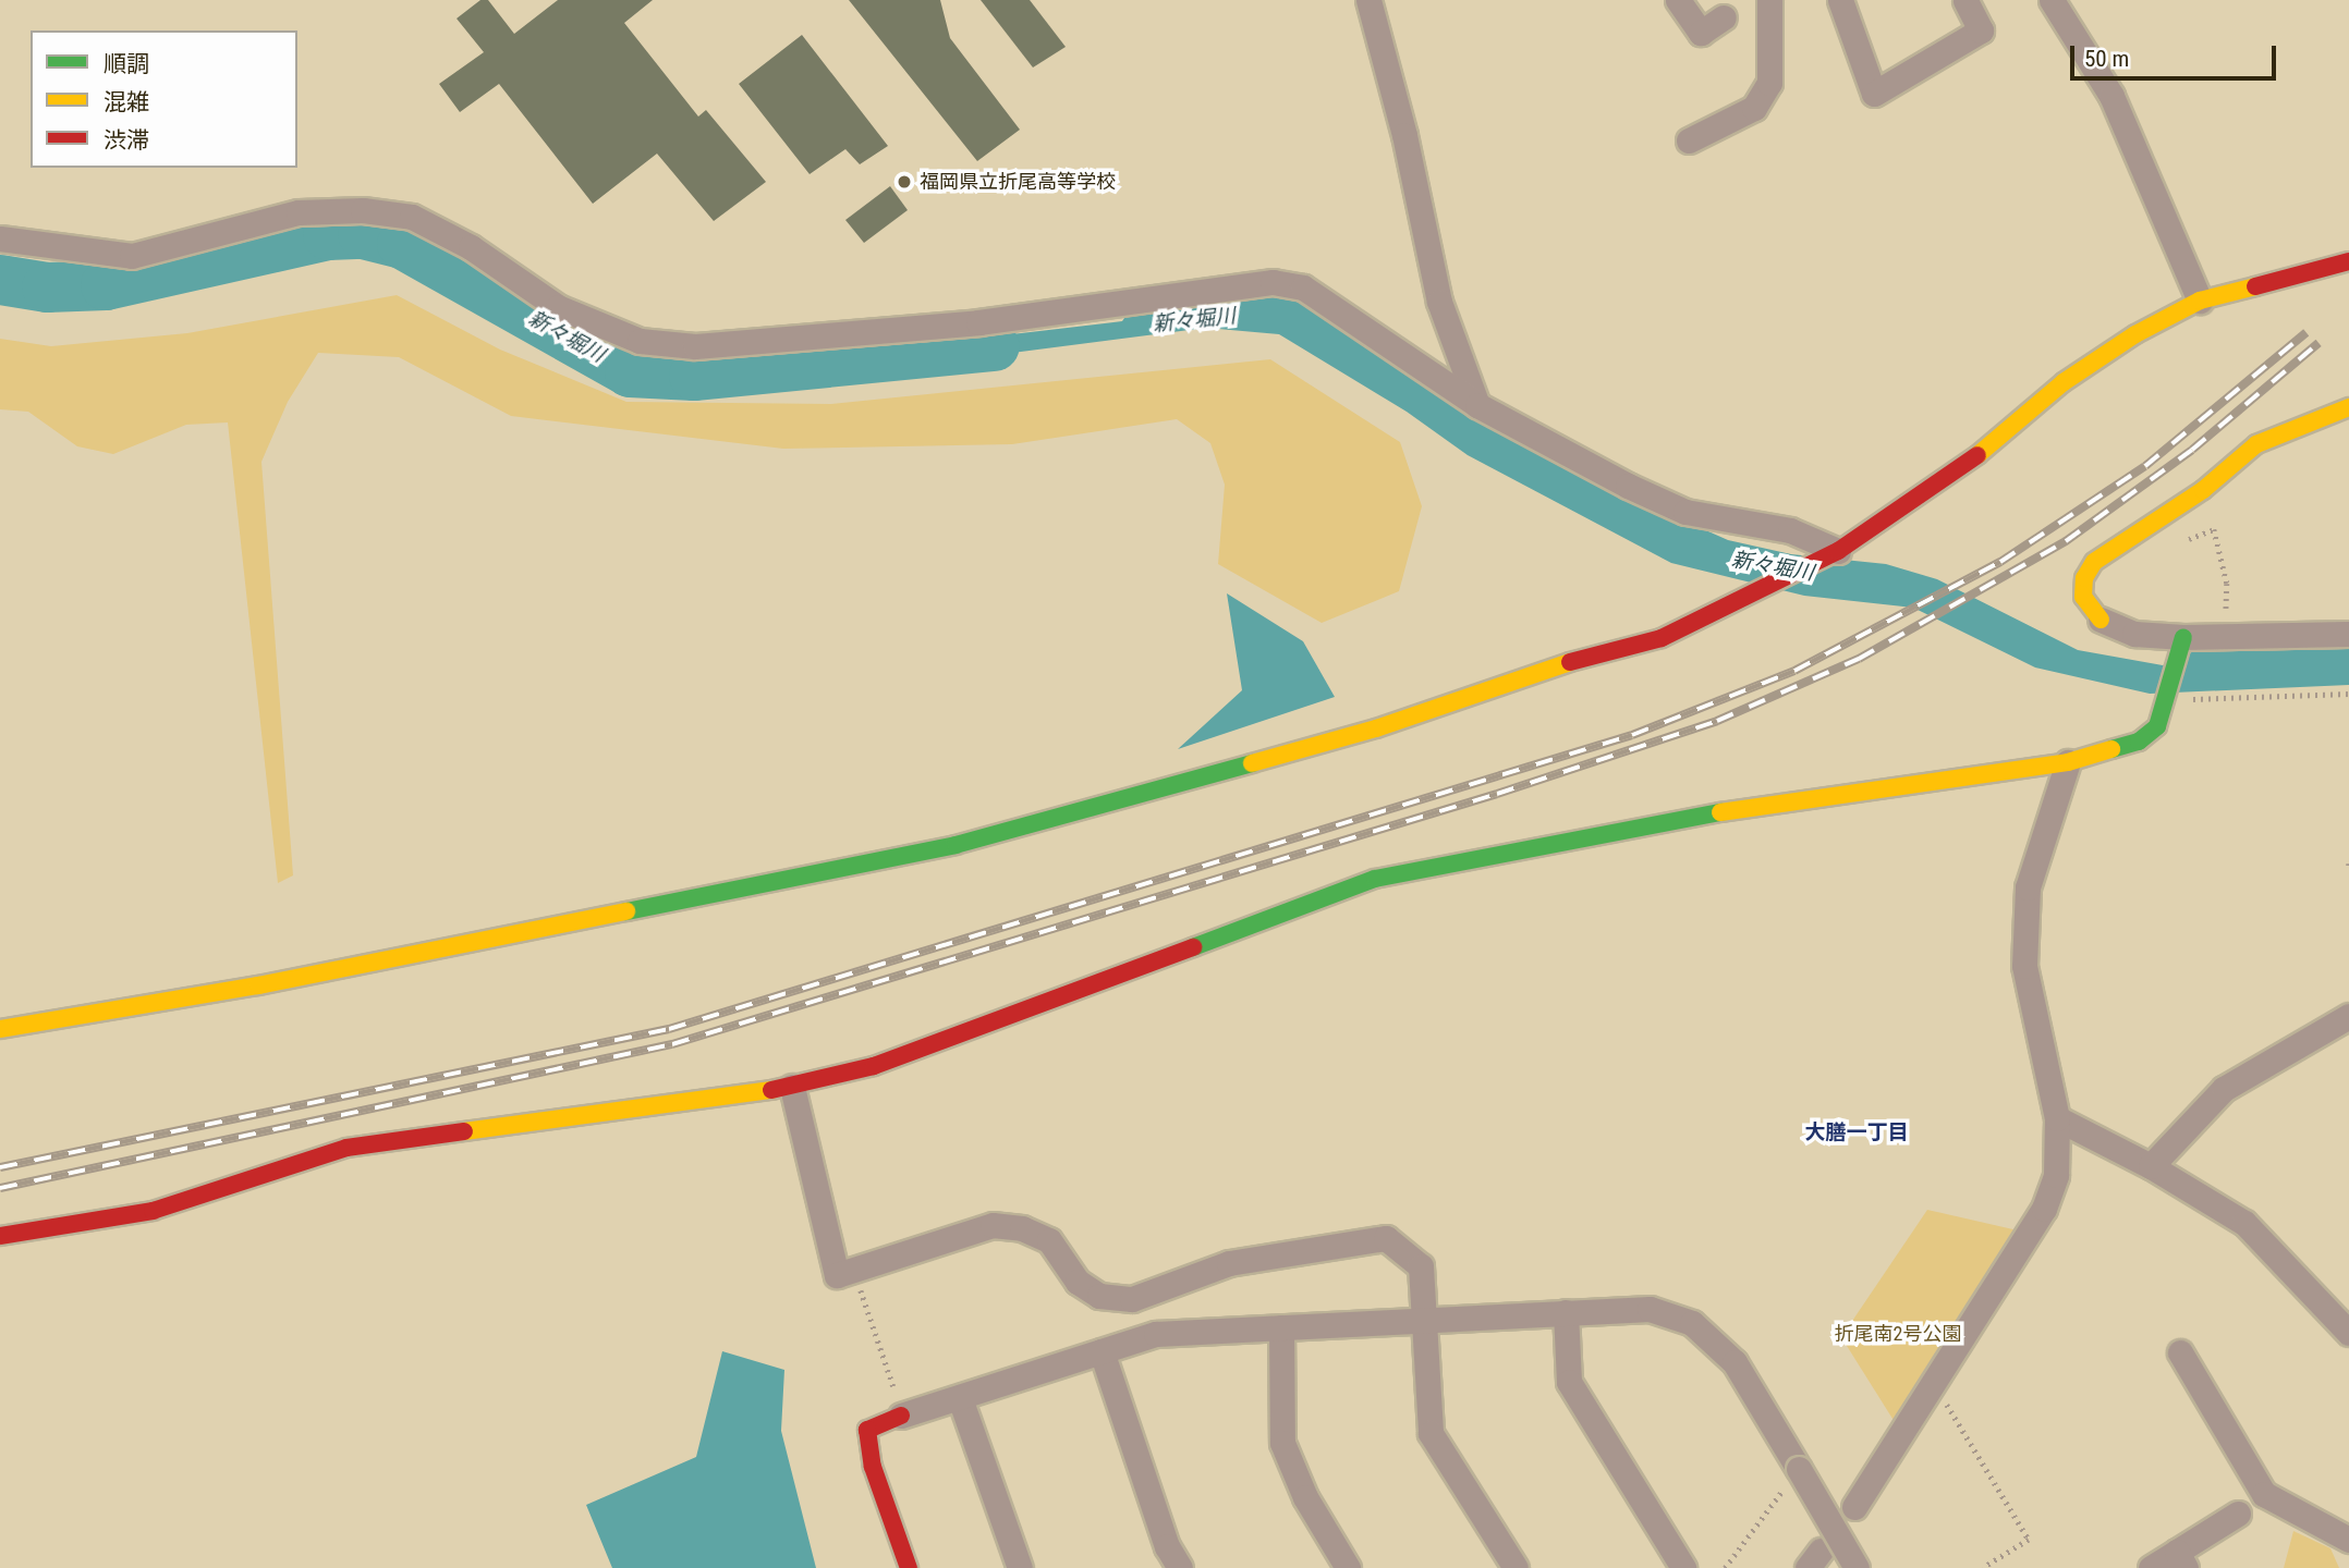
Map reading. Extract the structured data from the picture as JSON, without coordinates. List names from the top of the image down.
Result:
{
  "districts": ["大膳一丁目"],
  "water": ["新々堀川"],
  "parks": ["折尾南2号公園"],
  "places": ["福岡県立折尾高等学校"],
  "legend": ["順調", "混雑", "渋滞"],
  "scale_bar": "50 m"
}
